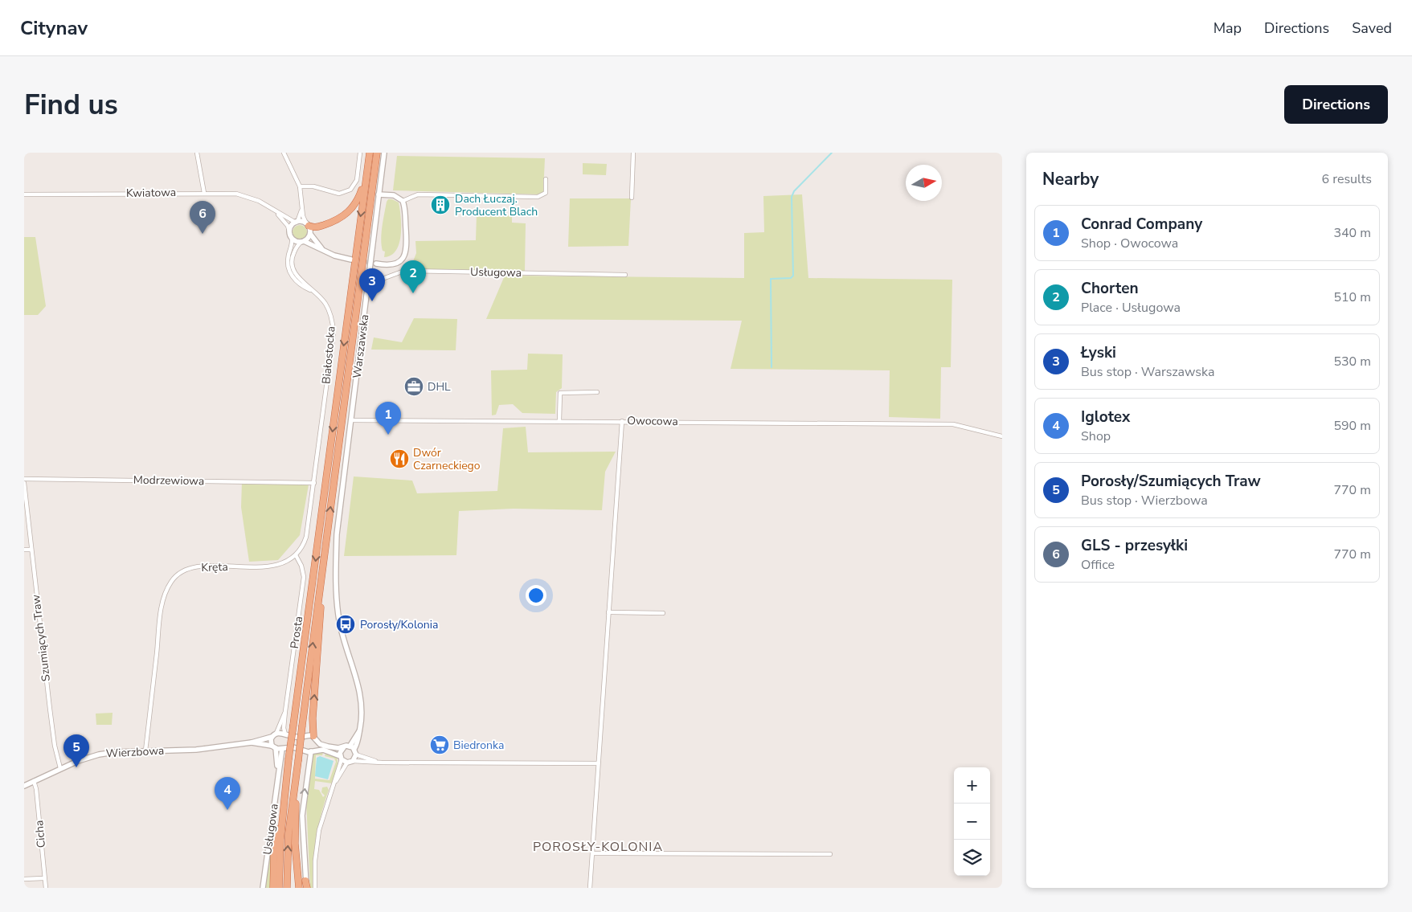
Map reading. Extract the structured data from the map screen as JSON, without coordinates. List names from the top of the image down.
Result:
{
  "streets": {
    "street": [
      "Kwiatowa",
      "Usługowa",
      "Warszawska",
      "Białostocka",
      "Owocowa",
      "Modrzewiowa",
      "Kręta",
      "Prosta",
      "Szumiących Traw",
      "Wierzbowa",
      "Cicha"
    ]
  },
  "crossings": [
    ["Kwiatowa", "Białostocka"],
    ["Usługowa", "Warszawska"],
    ["Warszawska", "Owocowa"],
    ["Warszawska", "Wierzbowa"],
    ["Białostocka", "Modrzewiowa"],
    ["Kręta", "Prosta"],
    ["Kręta", "Wierzbowa"],
    ["Szumiących Traw", "Wierzbowa"],
    ["Wierzbowa", "Cicha"]
  ],
  "districts": ["POROSŁY-KOLONIA"],
  "places": {
    "building": ["Dach Łuczaj. Producent Blach"],
    "office": ["DHL"],
    "restaurant": ["Dwór Czarneckiego"],
    "bus stop": ["Porosły/Kolonia"],
    "supermarket": ["Biedronka"]
  },
  "north": "right",
  "page": {
    "header": "Citynav",
    "nav": ["Map", "Directions", "Saved"],
    "buttons": "Directions",
    "title": "Find us",
    "heading": ["Nearby", "6 results"],
    "pins": [
      "6",
      "2",
      "3",
      "1",
      "5",
      "4"
    ],
    "list": [
      {
        "mark": "1",
        "name": "Conrad Company",
        "note": "Shop · Owocowa",
        "value": "340 m"
      },
      {
        "mark": "2",
        "name": "Chorten",
        "note": "Place · Usługowa",
        "value": "510 m"
      },
      {
        "mark": "3",
        "name": "Łyski",
        "note": "Bus stop · Warszawska",
        "value": "530 m"
      },
      {
        "mark": "4",
        "name": "Iglotex",
        "note": "Shop",
        "value": "590 m"
      },
      {
        "mark": "5",
        "name": "Porosły/Szumiących Traw",
        "note": "Bus stop · Wierzbowa",
        "value": "770 m"
      },
      {
        "mark": "6",
        "name": "GLS - przesyłki",
        "note": "Office",
        "value": "770 m"
      }
    ],
    "map_buttons": ["+", "−"]
  }
}
